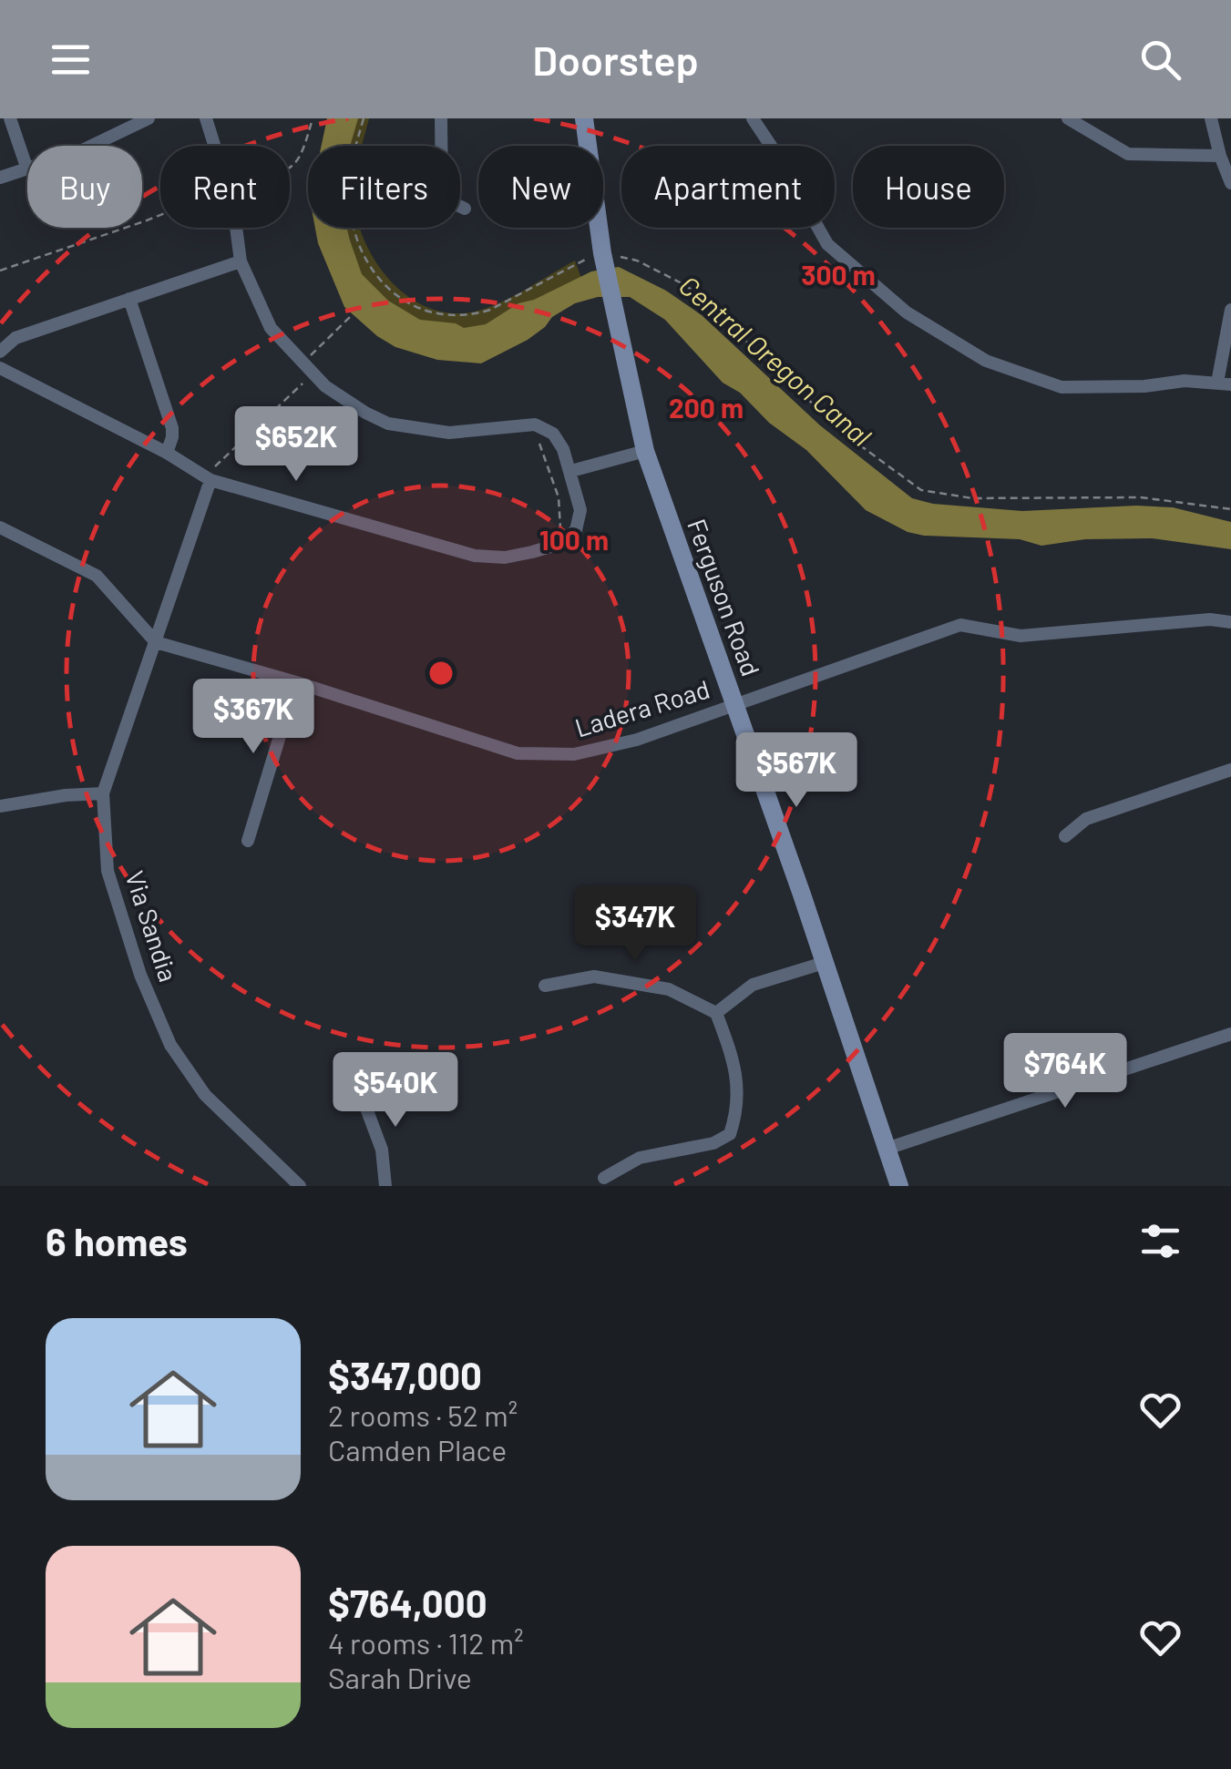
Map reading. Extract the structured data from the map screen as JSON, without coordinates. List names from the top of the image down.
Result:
{
  "streets": {
    "street": ["Ferguson Road", "Ladera Road", "Via Sandia"]
  },
  "crossings": [
    ["Ferguson Road", "Ladera Road"],
    ["Ladera Road", "Via Sandia"]
  ],
  "water": ["Central Oregon Canal"],
  "page": {
    "header": "Doorstep",
    "chip": [
      "Buy",
      "Rent",
      "Filters",
      "New",
      "Apartment",
      "House"
    ],
    "price": [
      "$652K",
      "$367K",
      "$567K",
      "$347K",
      "$764K",
      "$540K"
    ],
    "heading": "6 homes",
    "list": [
      {
        "name": "$347,000",
        "note": "2 rooms · 52 m² · Camden Place"
      },
      {
        "name": "$764,000",
        "note": "4 rooms · 112 m² · Sarah Drive"
      }
    ]
  },
  "rings": ["300 m", "200 m", "100 m"]
}
